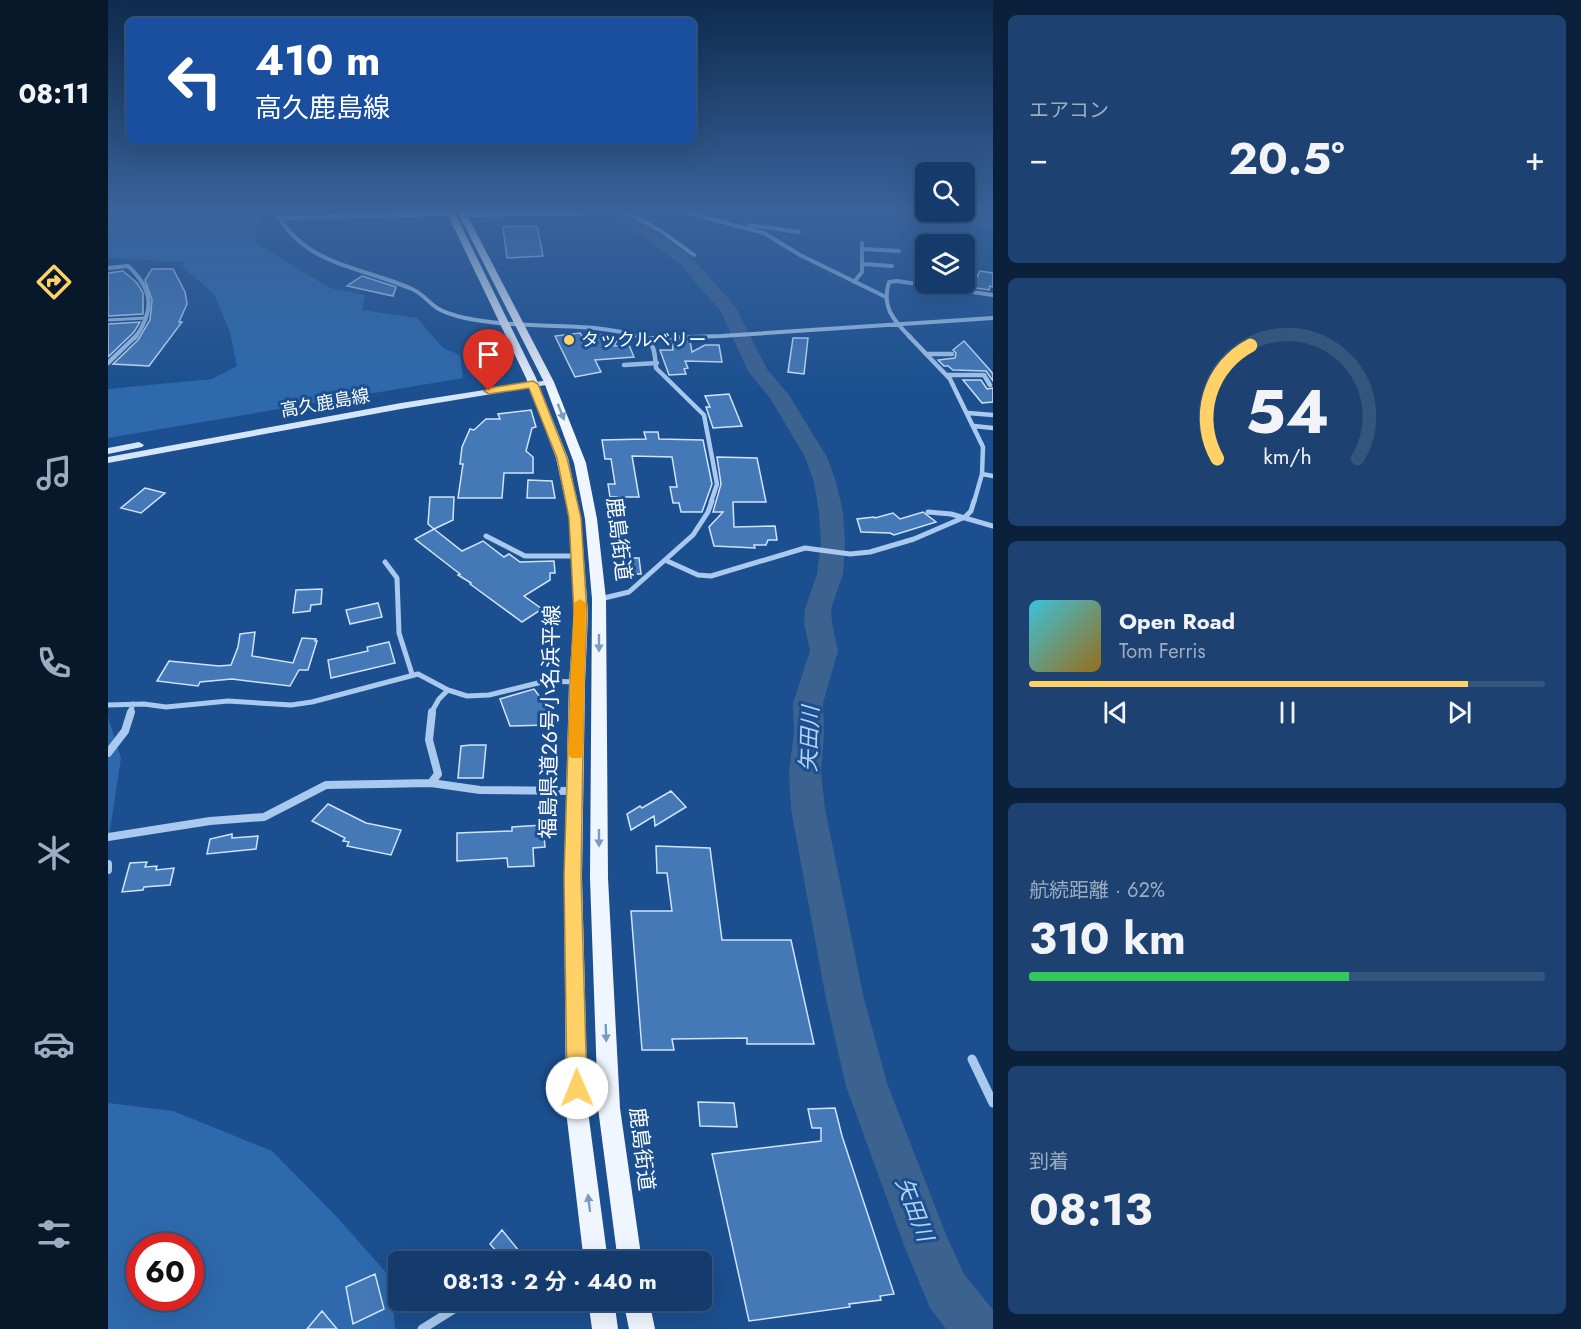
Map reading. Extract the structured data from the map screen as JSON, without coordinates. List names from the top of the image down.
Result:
{
  "streets": {
    "main road": ["高久鹿島線", "鹿島街道", "福島県道26号小名浜平線"]
  },
  "crossings": [
    ["高久鹿島線", "鹿島街道"],
    ["高久鹿島線", "福島県道26号小名浜平線"],
    ["鹿島街道", "福島県道26号小名浜平線"]
  ],
  "one_way": ["鹿島街道", "福島県道26号小名浜平線"],
  "water": ["矢田川"],
  "places": ["タックルベリー"],
  "page": {
    "tabs": "08:11",
    "tile": [
      "エアコン",
      ["航続距離 · 62%", "310 km"],
      ["到着", "08:13"]
    ],
    "turn": ["410 m", "高久鹿島線"],
    "heat": ["−", "20.5°", "+"],
    "song": ["Open Road", "Tom Ferris"],
    "limit": "60",
    "trip": "08:13 · 2 分 · 440 m",
    "gauge": ["54", "km/h"]
  }
}
